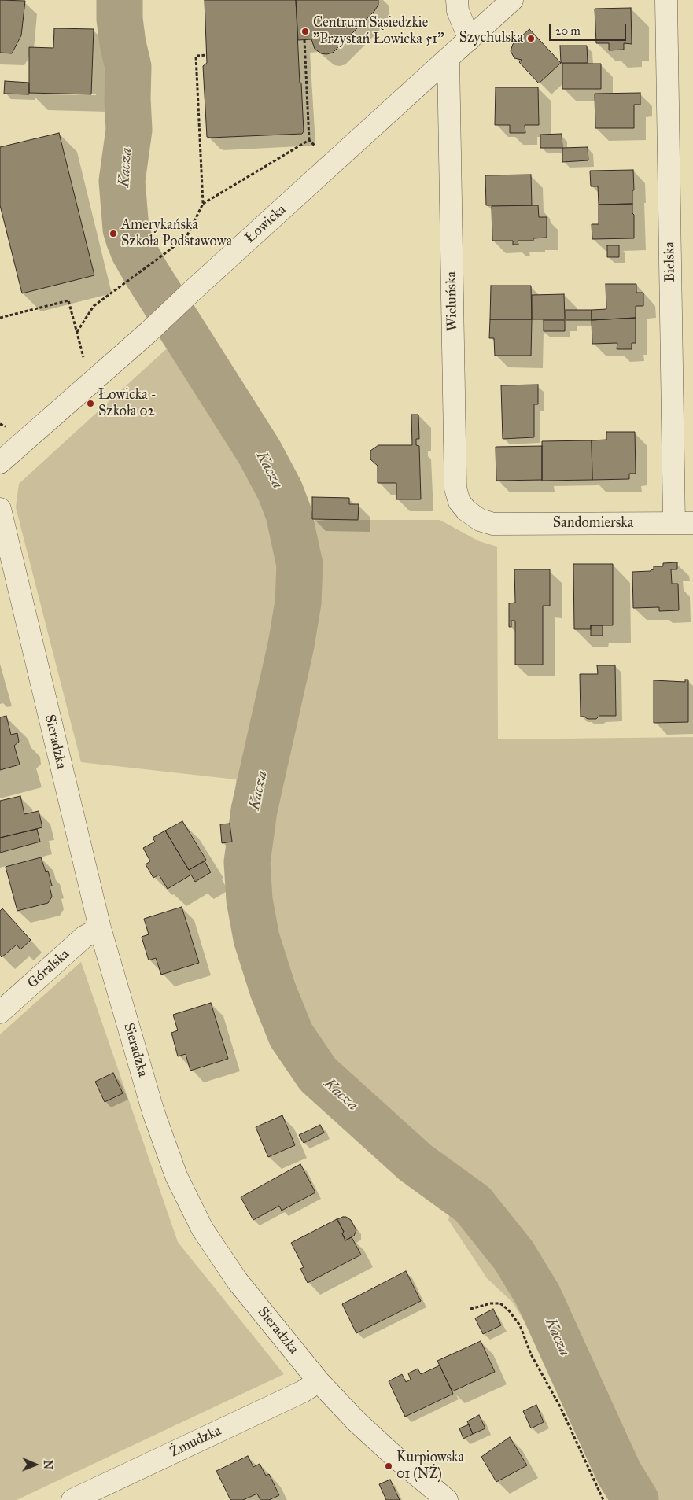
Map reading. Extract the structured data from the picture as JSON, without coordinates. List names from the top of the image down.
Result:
{
  "streets": {
    "street": [
      "Łowicka",
      "Bielska",
      "Wieluńska",
      "Sandomierska",
      "Sieradzka",
      "Góralska",
      "Żmudzka"
    ]
  },
  "crossings": [
    ["Łowicka", "Wieluńska"],
    ["Bielska", "Sandomierska"],
    ["Wieluńska", "Sandomierska"],
    ["Sieradzka", "Góralska"],
    ["Sieradzka", "Żmudzka"]
  ],
  "water": ["Kacza"],
  "places": [
    "Centrum Sąsiedzkie \"Przystań Łowicka 51\"",
    "Szychulska",
    "Amerykańska Szkoła Podstawowa",
    "Łowicka - Szkoła 02",
    "Kurpiowska 01 (NŻ)"
  ],
  "scale_bar": "20 m",
  "north": "right"
}
